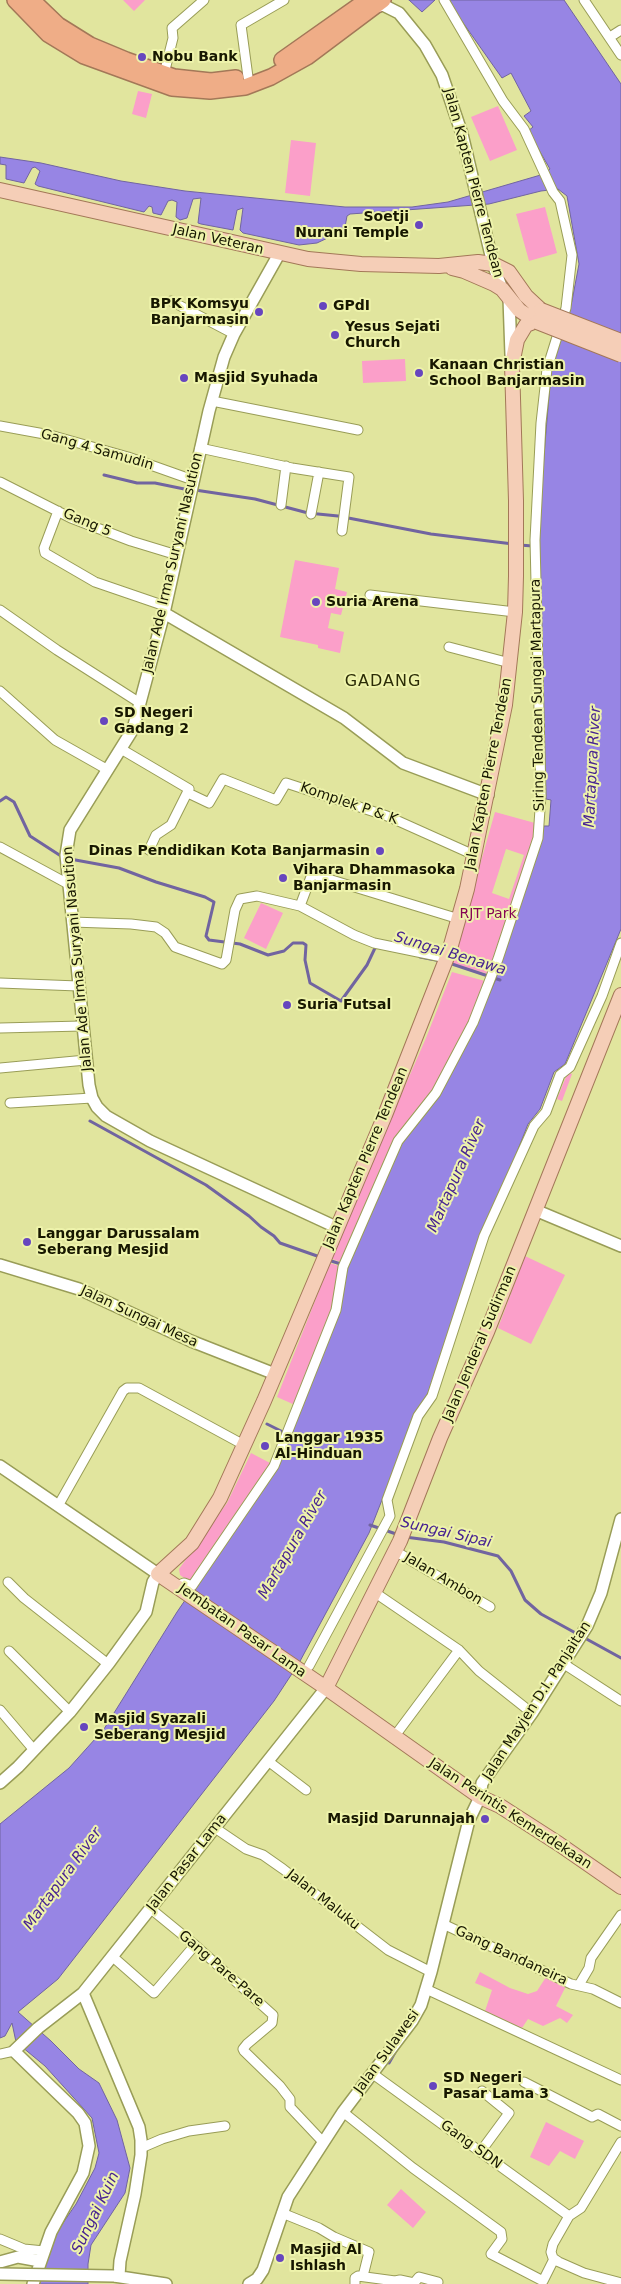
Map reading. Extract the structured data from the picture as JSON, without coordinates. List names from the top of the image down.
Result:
{
  "streets": {
    "main road": [
      "Jalan Kapten Pierre Tendean",
      "Jalan Veteran",
      "Jalan Jenderal Sudirman",
      "Jembatan Pasar Lama",
      "Jalan Perintis Kemerdekaan"
    ],
    "street": [
      "Gang 4 Samudin",
      "Gang 5",
      "Jalan Ade Irma Suryani Nasution",
      "Siring Tendean Sungai Martapura",
      "Komplek P & K",
      "Jalan Sungai Mesa",
      "Jalan Ambon",
      "Jalan Mayjen D.I. Panjaitan",
      "Jalan Pasar Lama",
      "Jalan Maluku",
      "Gang Bandaneira",
      "Gang Pare-Pare",
      "Jalan Sulawesi",
      "Gang SDN"
    ]
  },
  "crossings": [
    ["Jalan Kapten Pierre Tendean", "Komplek P & K"],
    ["Jalan Kapten Pierre Tendean", "Jalan Sungai Mesa"],
    ["Jalan Kapten Pierre Tendean", "Jembatan Pasar Lama"],
    ["Jalan Veteran", "Jalan Ade Irma Suryani Nasution"],
    ["Gang 4 Samudin", "Jalan Ade Irma Suryani Nasution"],
    ["Gang 5", "Jalan Ade Irma Suryani Nasution"],
    ["Siring Tendean Sungai Martapura", "Jembatan Pasar Lama"],
    ["Jalan Jenderal Sudirman", "Jalan Ambon"],
    ["Jalan Jenderal Sudirman", "Jembatan Pasar Lama"],
    ["Jalan Jenderal Sudirman", "Jalan Perintis Kemerdekaan"],
    ["Jalan Jenderal Sudirman", "Jalan Pasar Lama"],
    ["Jembatan Pasar Lama", "Jalan Perintis Kemerdekaan"],
    ["Jembatan Pasar Lama", "Jalan Pasar Lama"],
    ["Jalan Mayjen D.I. Panjaitan", "Jalan Perintis Kemerdekaan"],
    ["Jalan Mayjen D.I. Panjaitan", "Jalan Sulawesi"],
    ["Jalan Perintis Kemerdekaan", "Jalan Pasar Lama"],
    ["Jalan Perintis Kemerdekaan", "Jalan Sulawesi"],
    ["Jalan Pasar Lama", "Jalan Maluku"],
    ["Jalan Pasar Lama", "Gang Pare-Pare"],
    ["Jalan Maluku", "Jalan Sulawesi"],
    ["Gang Bandaneira", "Jalan Sulawesi"],
    ["Gang Pare-Pare", "Jalan Sulawesi"],
    ["Jalan Sulawesi", "Gang SDN"]
  ],
  "districts": ["GADANG"],
  "water": [
    "Martapura River",
    "Sungai Benawa",
    "Sungai Sipai",
    "Sungai Kuin"
  ],
  "parks": ["RJT Park"],
  "places": [
    "Nobu Bank",
    "Soetji Nurani Temple",
    "GPdI",
    "BPK Komsyu Banjarmasin",
    "Yesus Sejati Church",
    "Kanaan Christian School Banjarmasin",
    "Masjid Syuhada",
    "Suria Arena",
    "SD Negeri Gadang 2",
    "Dinas Pendidikan Kota Banjarmasin",
    "Vihara Dhammasoka Banjarmasin",
    "Suria Futsal",
    "Langgar Darussalam Seberang Mesjid",
    "Langgar 1935 Al-Hinduan",
    "Masjid Syazali Seberang Mesjid",
    "Masjid Darunnajah",
    "SD Negeri Pasar Lama 3",
    "Masjid Al Ishlash"
  ]
}
